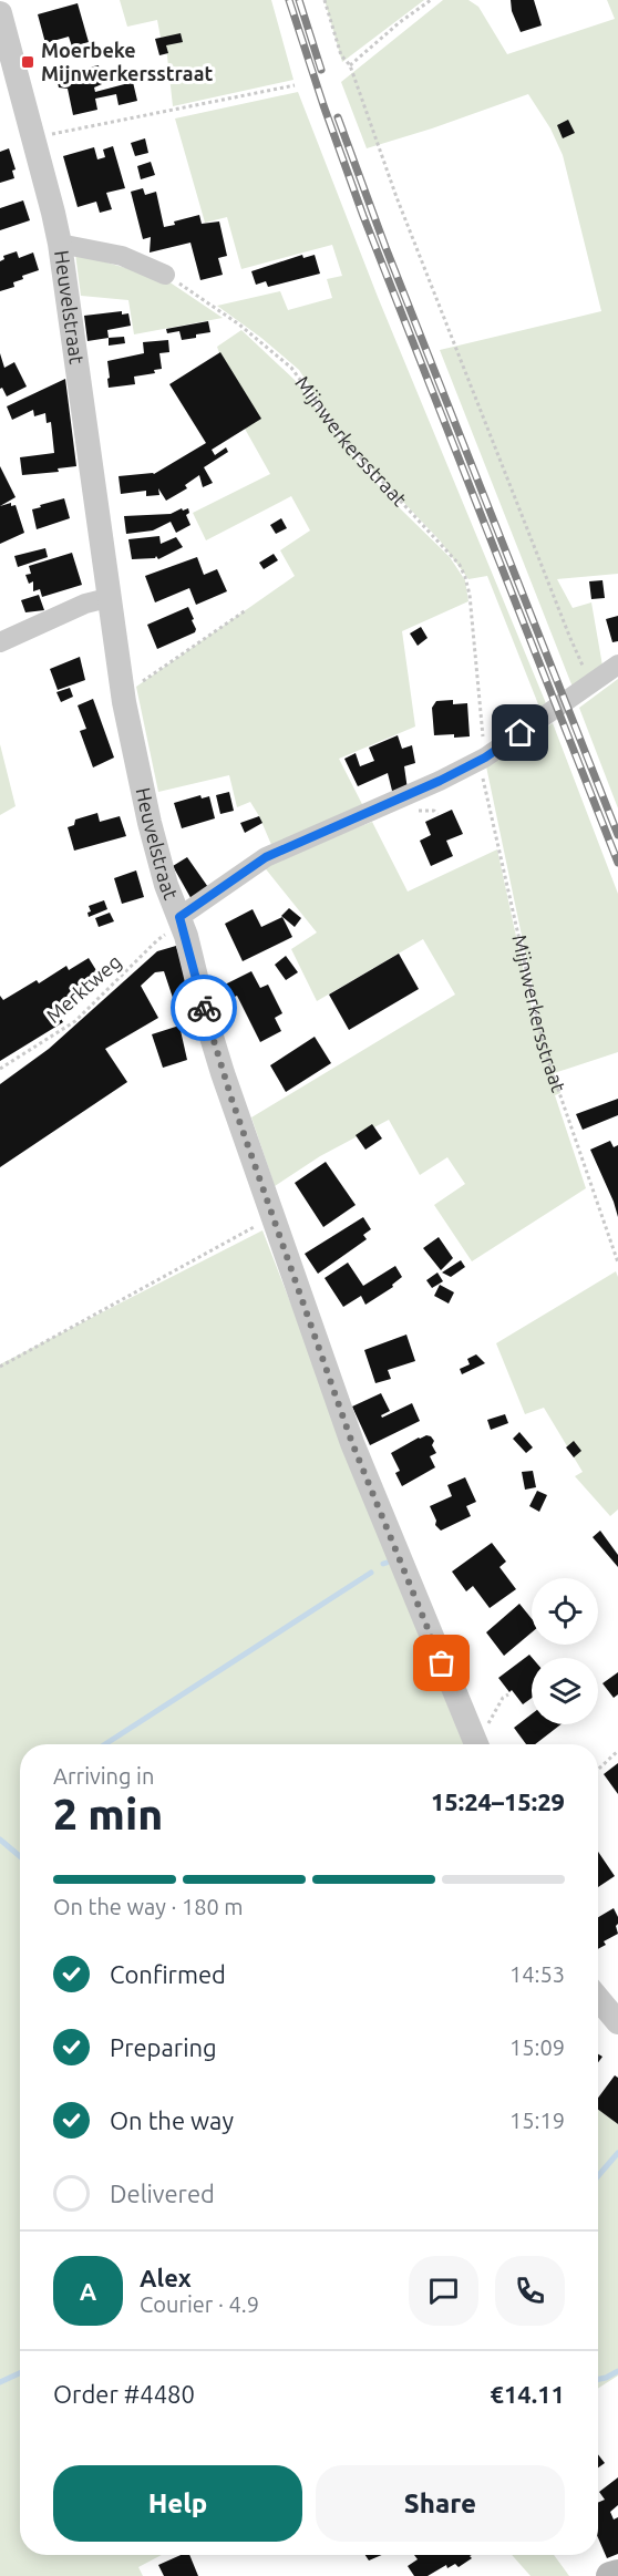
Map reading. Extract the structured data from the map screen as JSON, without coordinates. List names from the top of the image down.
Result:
{
  "streets": {
    "street": ["Heuvelstraat"],
    "path": ["Mijnwerkersstraat", "Merktweg"]
  },
  "crossings": [
    ["Heuvelstraat", "Merktweg"]
  ],
  "places": {
    "transit": ["Moerbeke Mijnwerkersstraat"]
  },
  "page": {
    "heading": ["2 min", "Arriving in", "15:24–15:29"],
    "panel": [
      "Alex",
      "Courier · 4.9",
      "Order #4480",
      "€14.11"
    ],
    "bar": "On the way · 180 m",
    "list": [
      ["Confirmed", "14:53"],
      ["Preparing", "15:09"],
      ["On the way", "15:19"],
      "Delivered"
    ],
    "round": "A",
    "buttons": ["Help", "Share"]
  }
}
